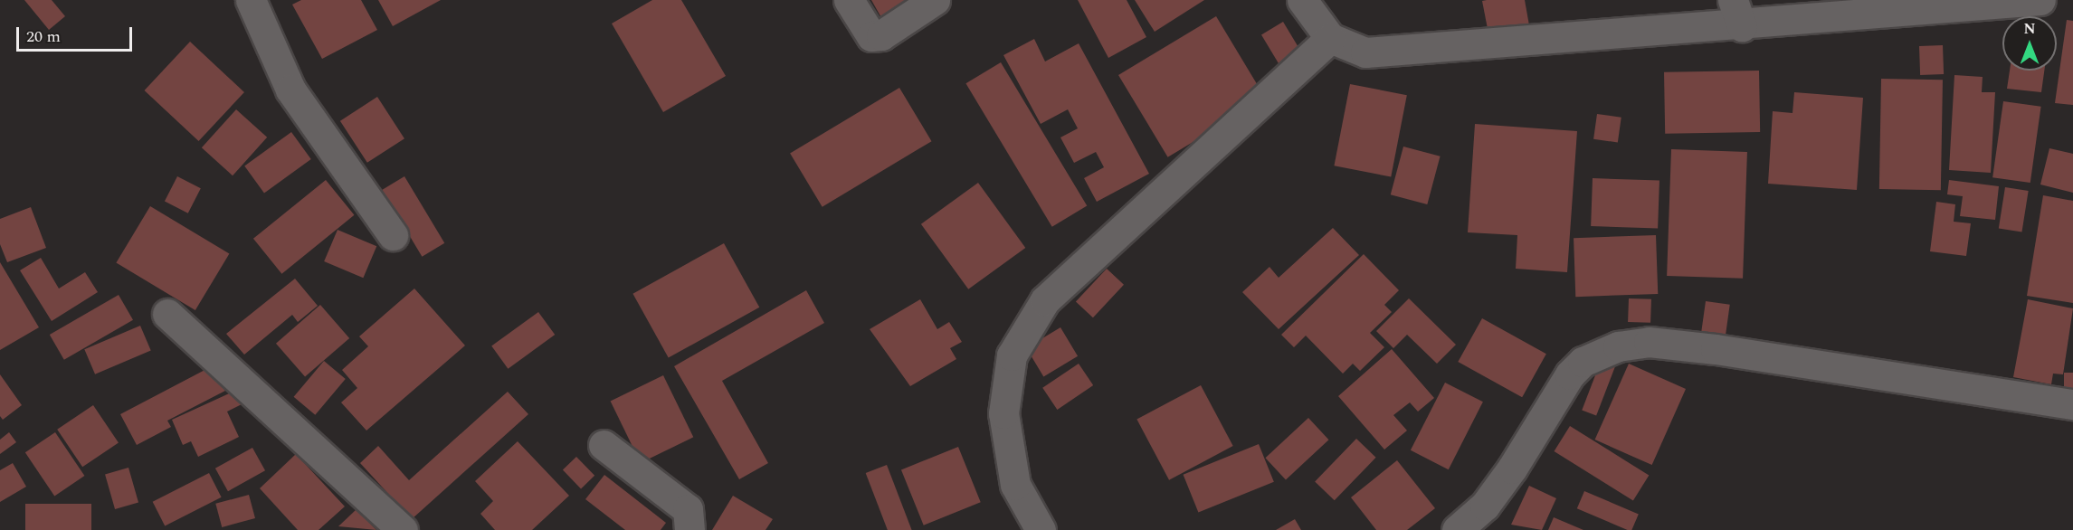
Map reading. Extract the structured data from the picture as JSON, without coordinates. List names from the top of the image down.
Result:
{
  "scale_bar": "20 m",
  "north": "top"
}
